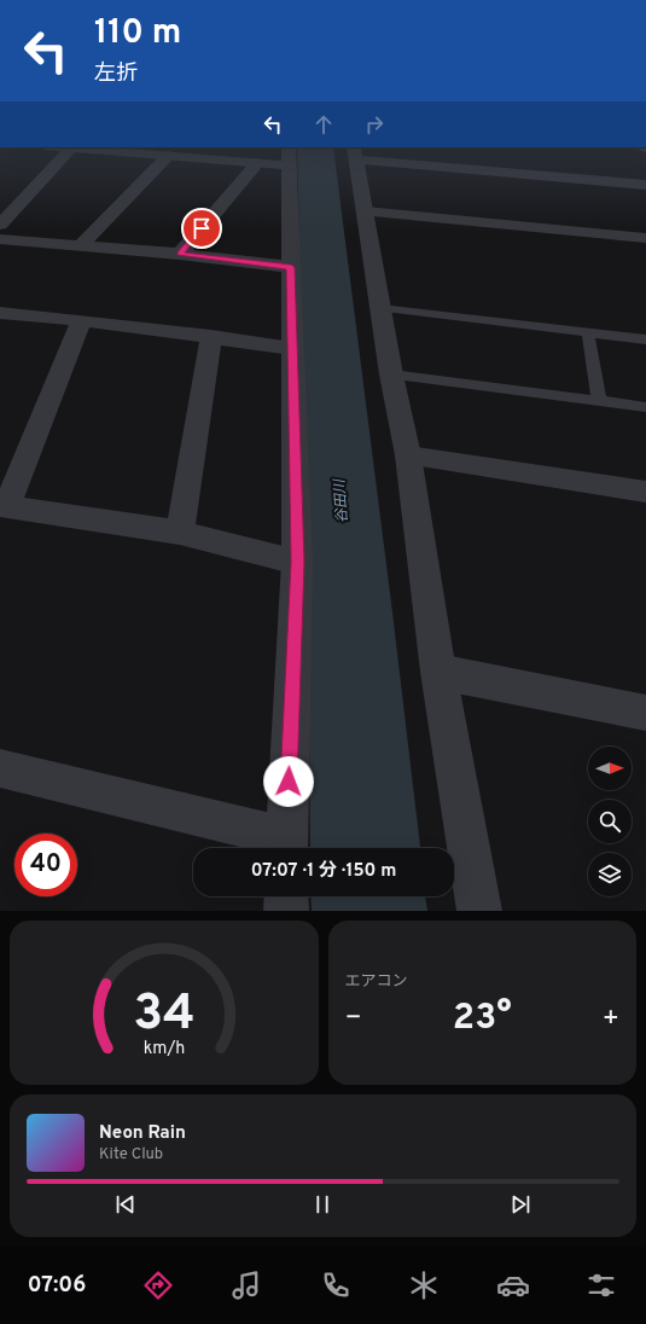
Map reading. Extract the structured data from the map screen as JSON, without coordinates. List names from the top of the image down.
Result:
{
  "water": ["谷田川"],
  "north": "right",
  "page": {
    "turn": ["110 m", "左折"],
    "limit": "40",
    "trip": "07:07 · 1 分 · 150 m",
    "tile": "エアコン",
    "heat": ["−", "23°", "+"],
    "song": ["Neon Rain", "Kite Club"],
    "tabs": "07:06",
    "gauge": ["34", "km/h"]
  }
}
